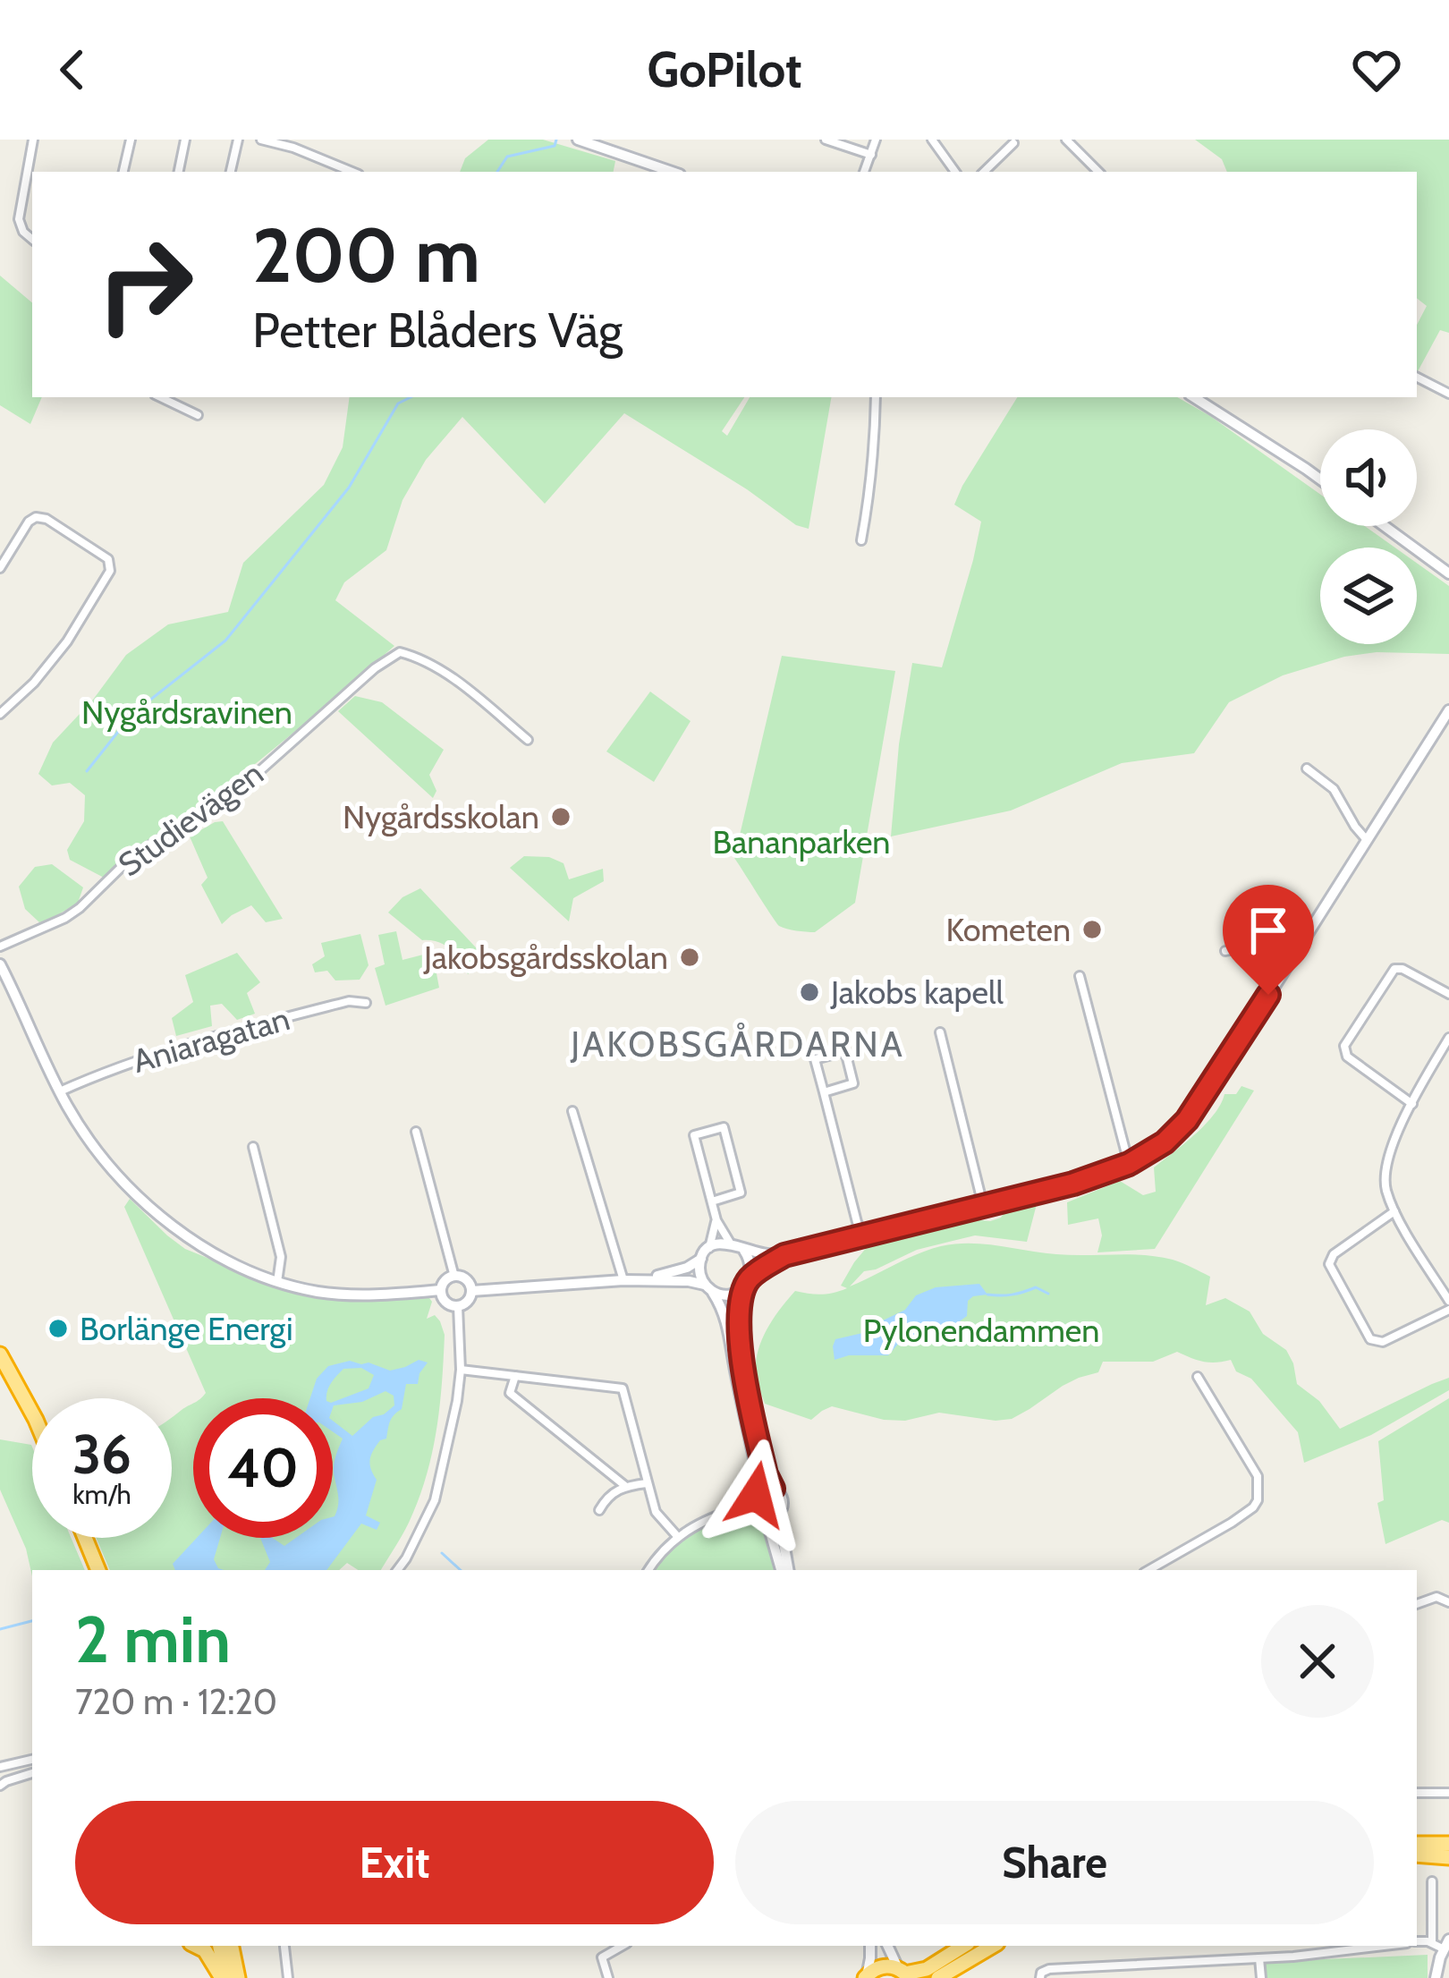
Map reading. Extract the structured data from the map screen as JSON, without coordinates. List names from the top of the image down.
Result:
{
  "streets": {
    "street": ["Studievägen", "Aniaragatan"]
  },
  "districts": ["JAKOBSGÅRDARNA"],
  "parks": ["Nygårdsravinen", "Bananparken", "Pylonendammen"],
  "places": [
    "Nygårdsskolan",
    "Kometen",
    "Jakobsgårdsskolan",
    "Jakobs kapell",
    "Borlänge Energi"
  ],
  "page": {
    "header": "GoPilot",
    "turn": ["200 m", "Petter Blåders Väg"],
    "speed": "36 km/h",
    "limit": "40",
    "heading": ["2 min", "720 m · 12:20"],
    "buttons": ["Exit", "Share"]
  }
}
